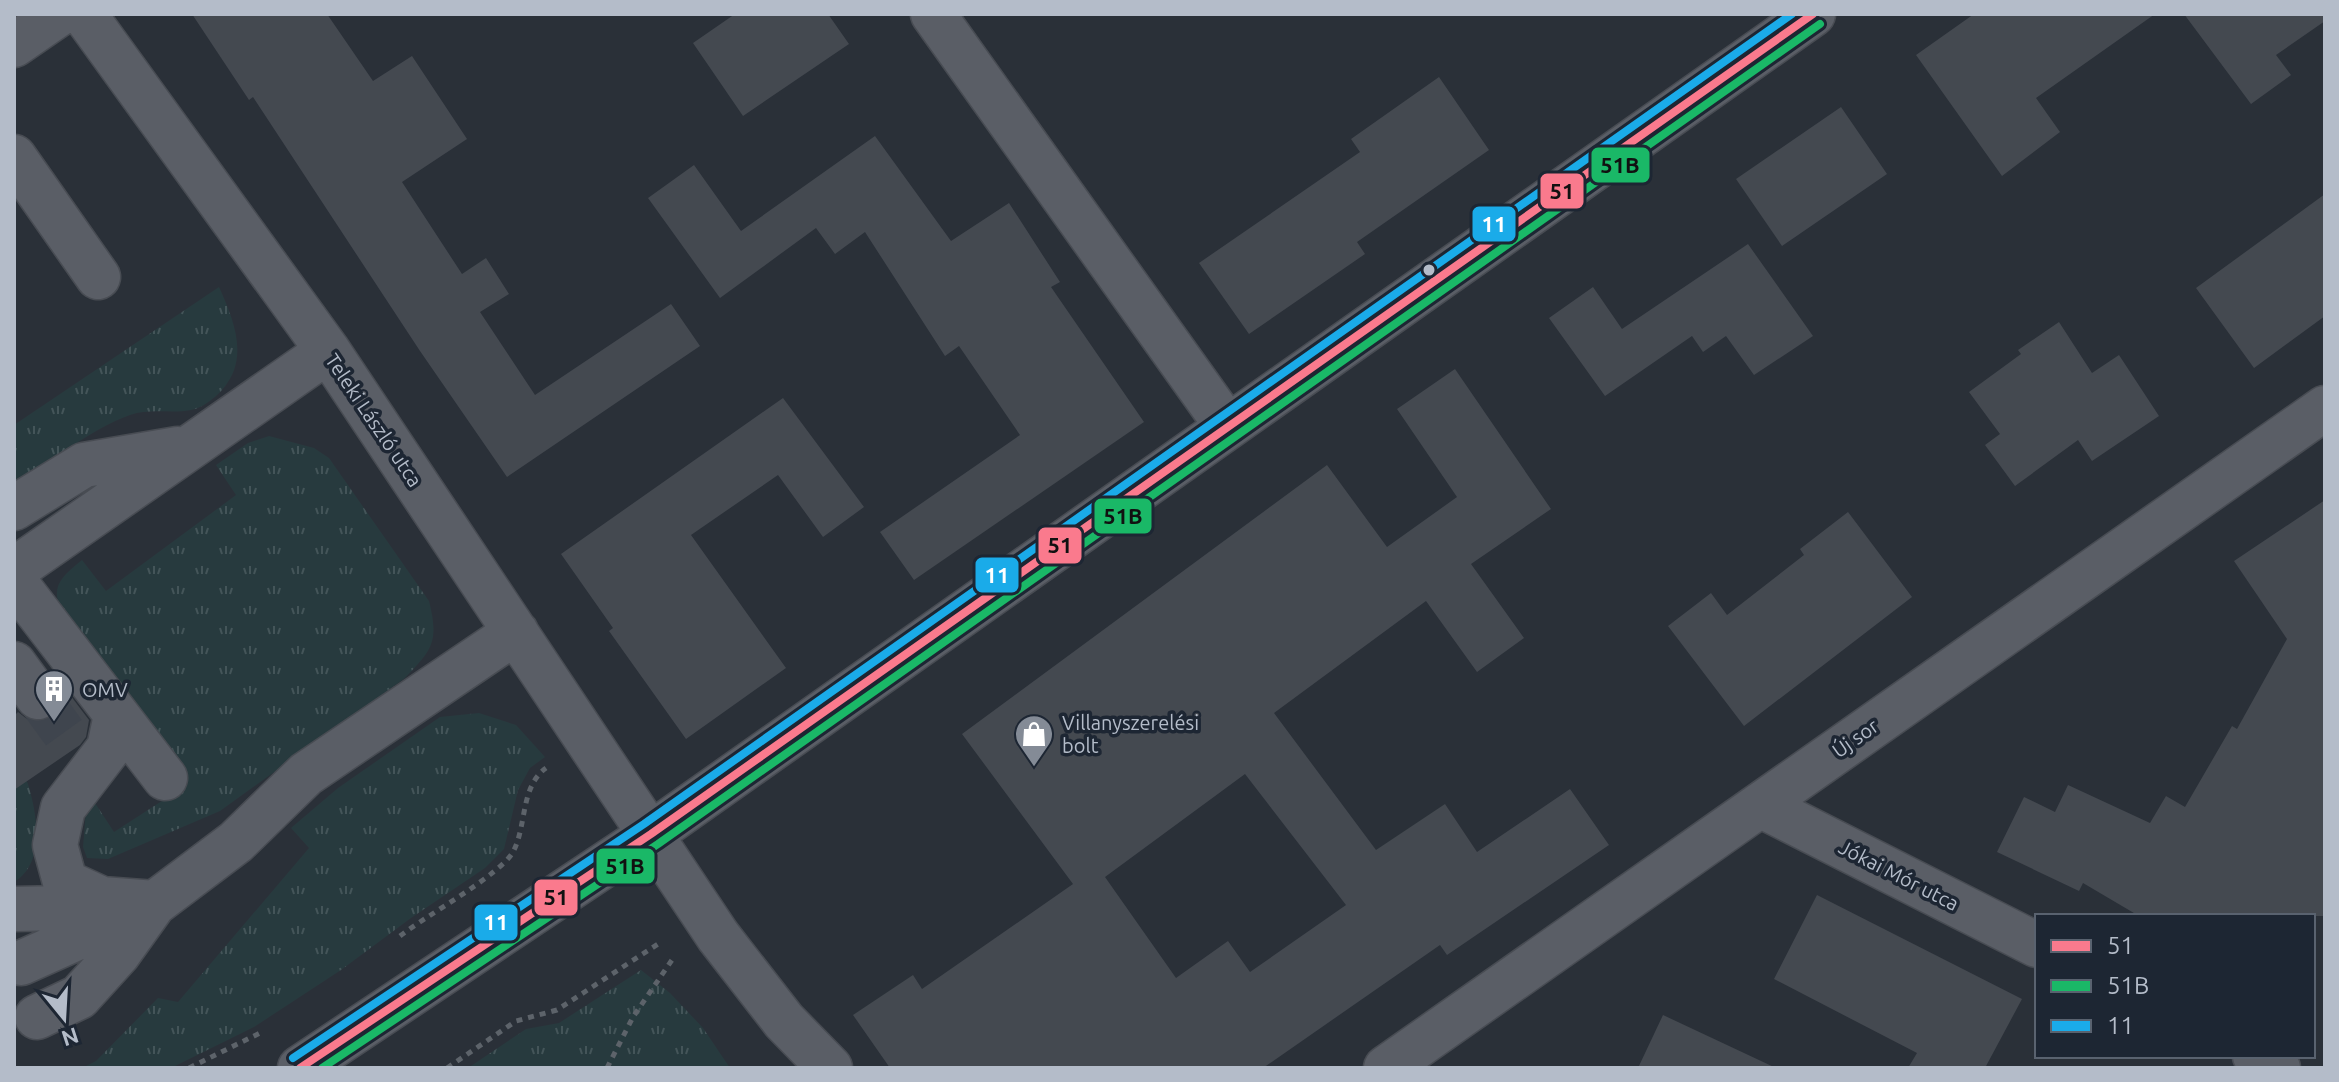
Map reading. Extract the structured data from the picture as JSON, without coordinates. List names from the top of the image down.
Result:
{
  "streets": {
    "street": ["Teleki László utca", "Új sor", "Jókai Mór utca"]
  },
  "crossings": [
    ["Új sor", "Jókai Mór utca"]
  ],
  "places": {
    "building": ["OMV"],
    "shop": ["Villanyszerelési bolt"]
  },
  "lines": ["transit line 51", "transit line 11", "transit line 51B"],
  "legend": ["51", "51B", "11"],
  "north": "bottom"
}
